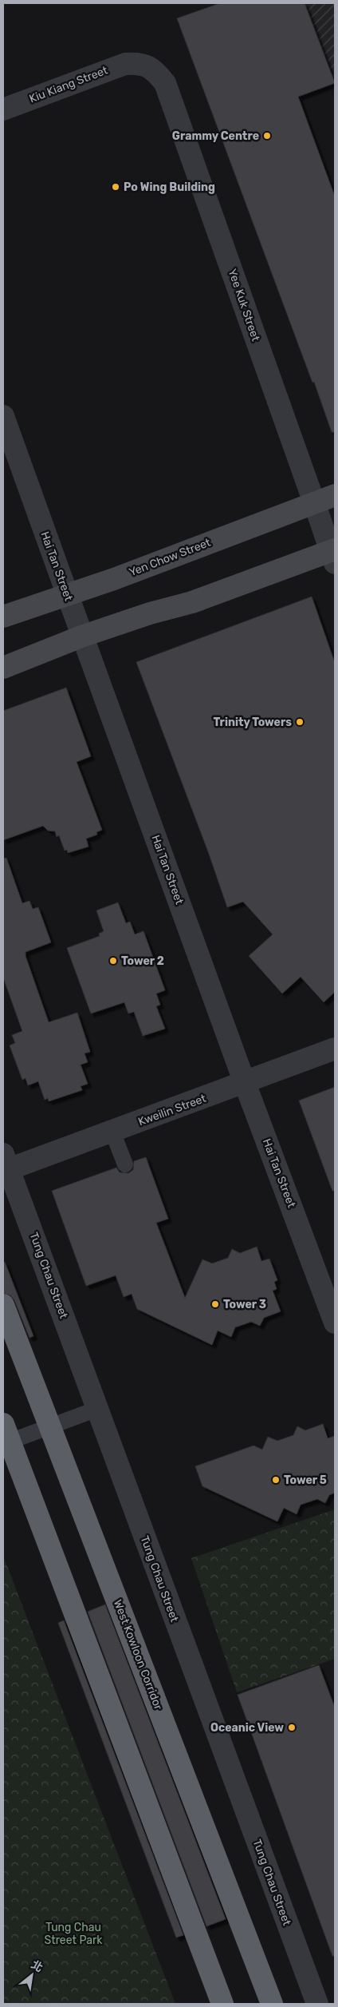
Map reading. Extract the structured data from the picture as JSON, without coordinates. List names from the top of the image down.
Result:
{
  "streets": {
    "highway": ["West Kowloon Corridor"],
    "main road": ["Yen Chow Street"],
    "street": [
      "Kiu Kiang Street",
      "Yee Kuk Street",
      "Hai Tan Street",
      "Kweilin Street",
      "Tung Chau Street"
    ]
  },
  "crossings": [
    ["Kiu Kiang Street", "Yee Kuk Street"],
    ["Yee Kuk Street", "Yen Chow Street"],
    ["Yen Chow Street", "Hai Tan Street"],
    ["Hai Tan Street", "Kweilin Street"],
    ["Kweilin Street", "Tung Chau Street"]
  ],
  "parks": ["Tung Chau Street Park"],
  "places": [
    "Grammy Centre",
    "Po Wing Building",
    "Trinity Towers",
    "Tower 2",
    "Tower 3",
    "Tower 5",
    "Oceanic View"
  ],
  "north": "top right"
}
